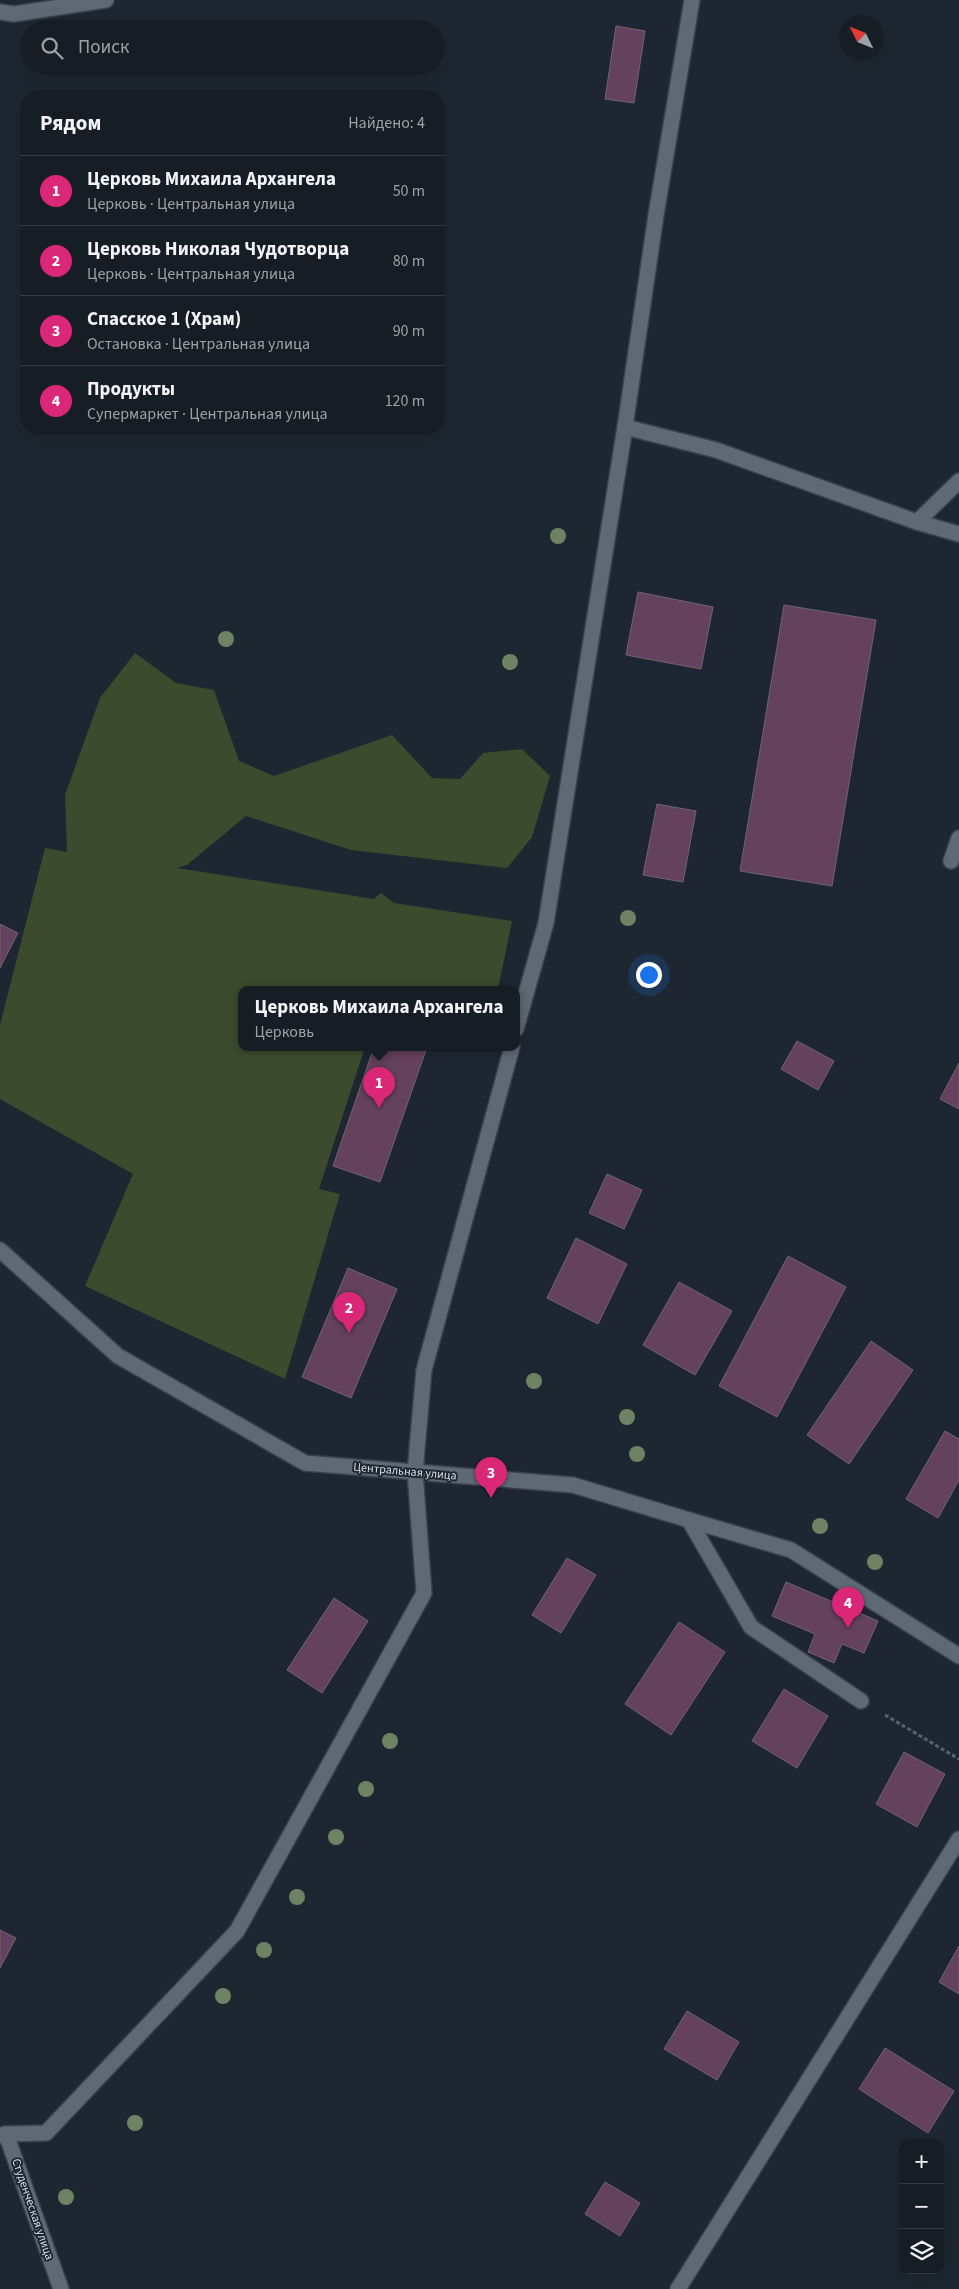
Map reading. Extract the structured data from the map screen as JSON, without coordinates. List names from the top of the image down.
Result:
{
  "streets": {
    "street": ["Центральная улица", "Студенческая улица"]
  },
  "north": "top left",
  "page": {
    "search": "Поиск",
    "heading": ["Рядом", "Найдено: 4"],
    "list": [
      {
        "mark": "1",
        "name": "Церковь Михаила Архангела",
        "note": "Церковь · Центральная улица",
        "value": "50 m"
      },
      {
        "mark": "2",
        "name": "Церковь Николая Чудотворца",
        "note": "Церковь · Центральная улица",
        "value": "80 m"
      },
      {
        "mark": "3",
        "name": "Спасское 1 (Храм)",
        "note": "Остановка · Центральная улица",
        "value": "90 m"
      },
      {
        "mark": "4",
        "name": "Продукты",
        "note": "Супермаркет · Центральная улица",
        "value": "120 m"
      }
    ],
    "popup": ["Церковь Михаила Архангела", "Церковь"],
    "pins": [
      "1",
      "2",
      "3",
      "4"
    ],
    "map_buttons": ["+", "−"]
  }
}
